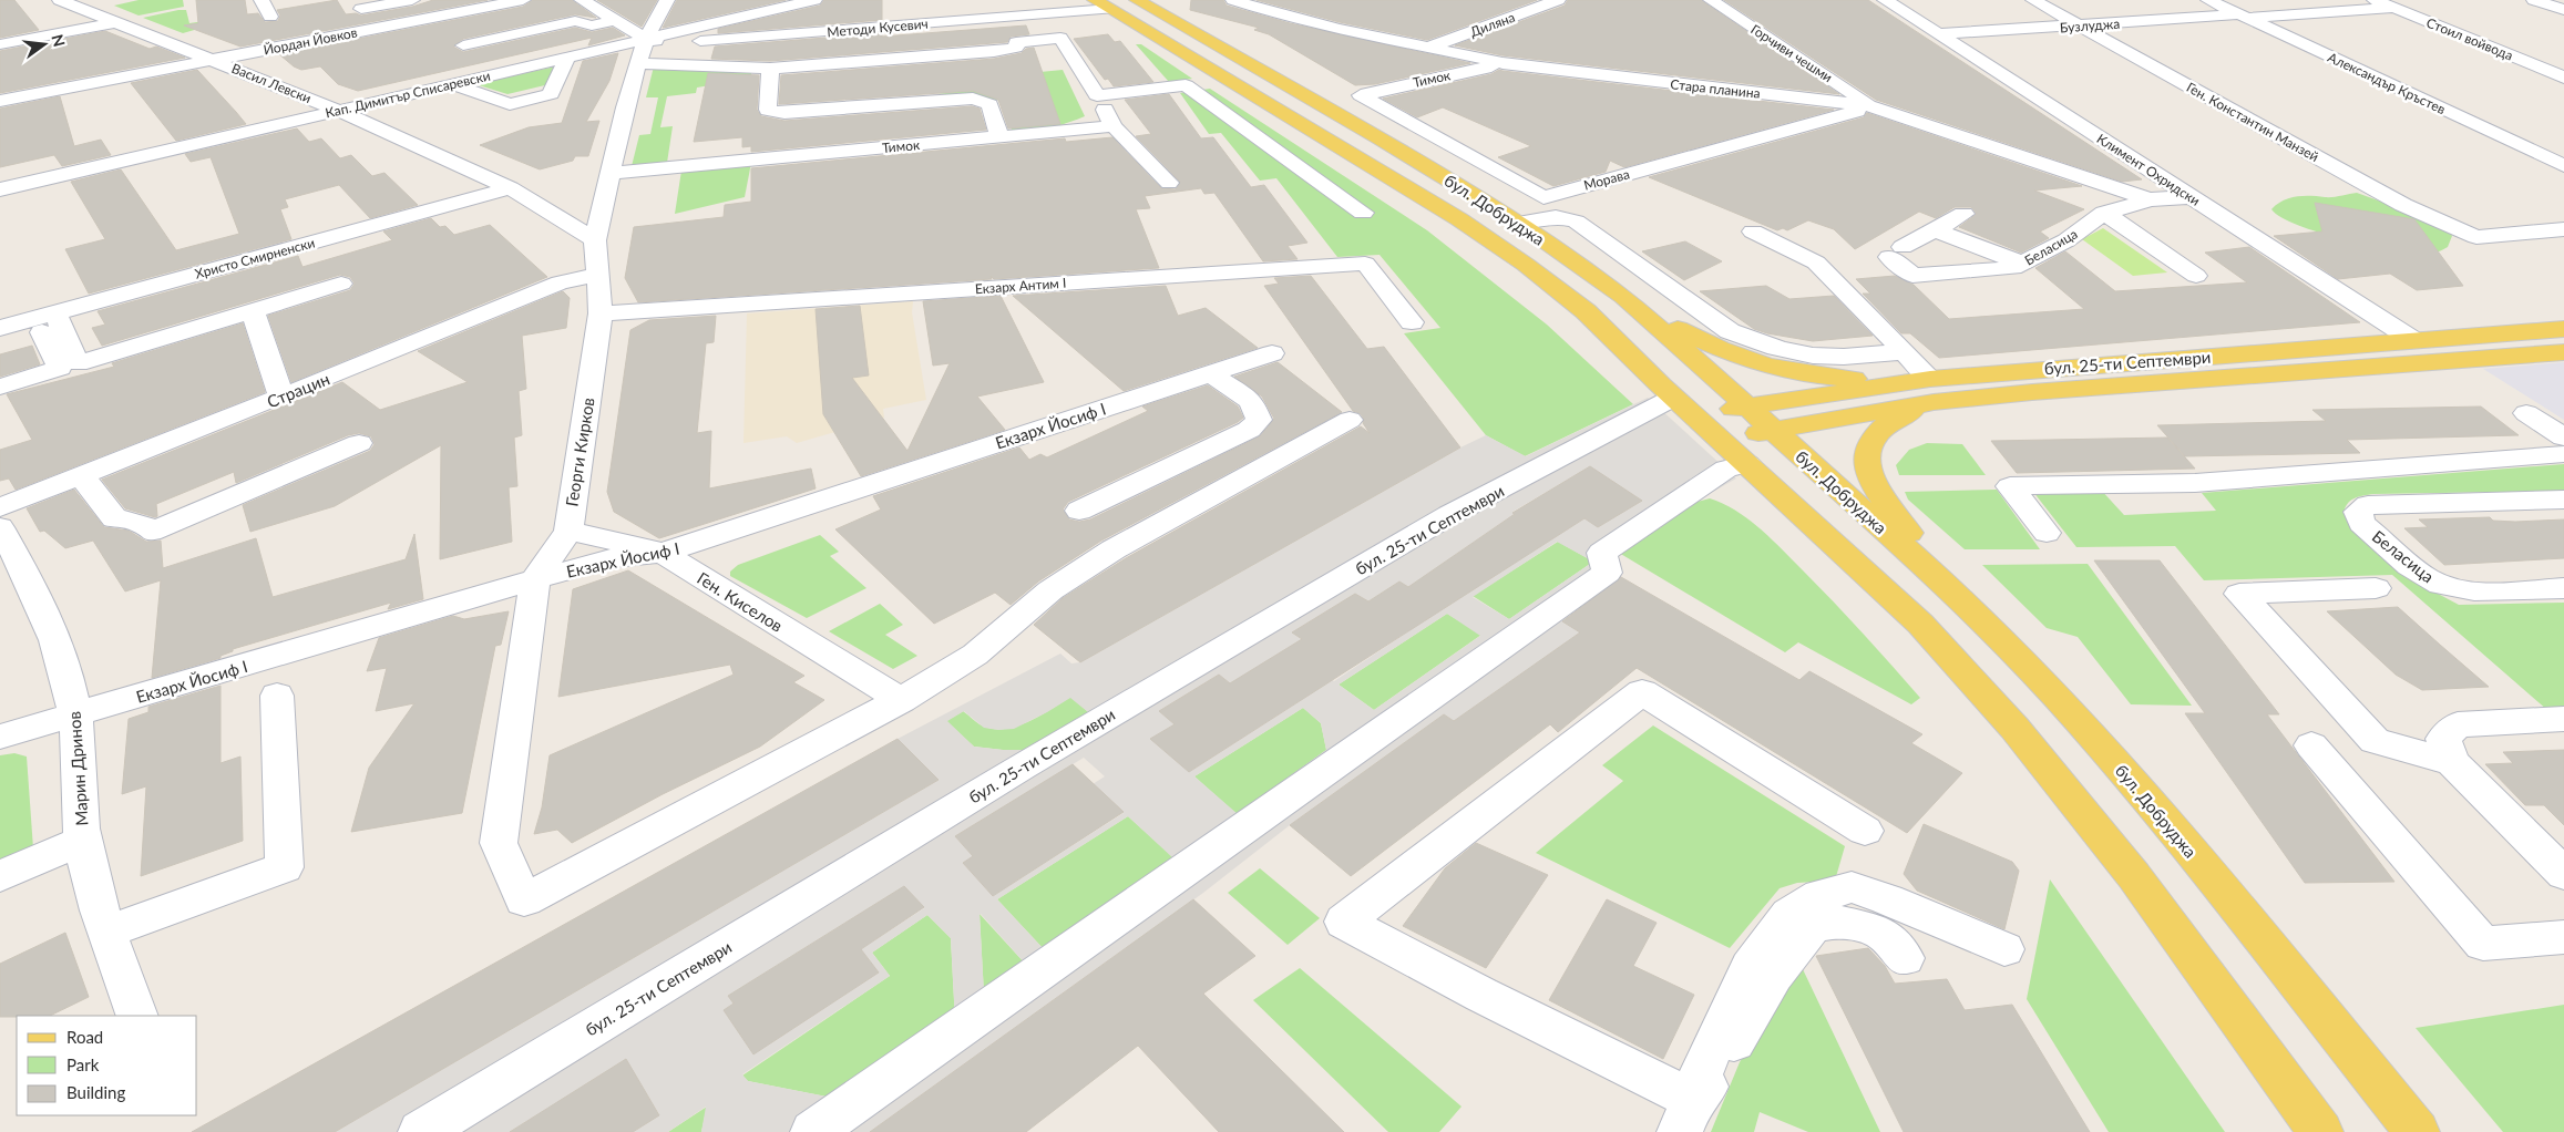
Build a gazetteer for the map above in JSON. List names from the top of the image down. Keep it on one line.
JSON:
{"streets":{"main road":["бул. Добруджа","бул. 25-ти Септември"],"street":["Диляна","Бузлуджа","Методи Кусевич","Стоил войвода","Йордан Йовков","Горчиви чешми","Тимок","Васил Левски","Александър Кръстев","Стара планина","Кап. Димитър Списаревски","Ген. Константин Манзей","Климент Охридски","Морава","Беласица","Христо Смирненски","Екзарх Антим I","Страцин","Екзарх Йосиф I","Георги Кирков","Ген. Киселов","Марин Дринов"]},"crossings":[["Диляна","Стара планина"],["Бузлуджа","Стоил войвода"],["Бузлуджа","Александър Кръстев"],["Бузлуджа","Ген. Константин Манзей"],["Бузлуджа","Климент Охридски"],["Методи Кусевич","Кап. Димитър Списаревски"],["Методи Кусевич","бул. Добруджа"],["Методи Кусевич","Георги Кирков"],["Йордан Йовков","Васил Левски"],["Горчиви чешми","Стара планина"],["Горчиви чешми","Морава"],["Тимок","Стара планина"],["Тимок","Морава"],["Тимок","Георги Кирков"],["Васил Левски","Кап. Димитър Списаревски"],["Васил Левски","Христо Смирненски"],["Васил Левски","Георги Кирков"],["Стара планина","Климент Охридски"],["Стара планина","Морава"],["Стара планина","Беласица"],["Кап. Димитър Списаревски","Георги Кирков"],["Климент Охридски","бул. 25-ти Септември"],["бул. Добруджа","бул. 25-ти Септември"],["Екзарх Антим I","Георги Кирков"],["Страцин","Георги Кирков"],["Екзарх Йосиф I","Георги Кирков"],["Екзарх Йосиф I","Ген. Киселов"],["Екзарх Йосиф I","Марин Дринов"],["Георги Кирков","Ген. Киселов"]],"legend":["Road","Park","Building"],"north":"right"}
